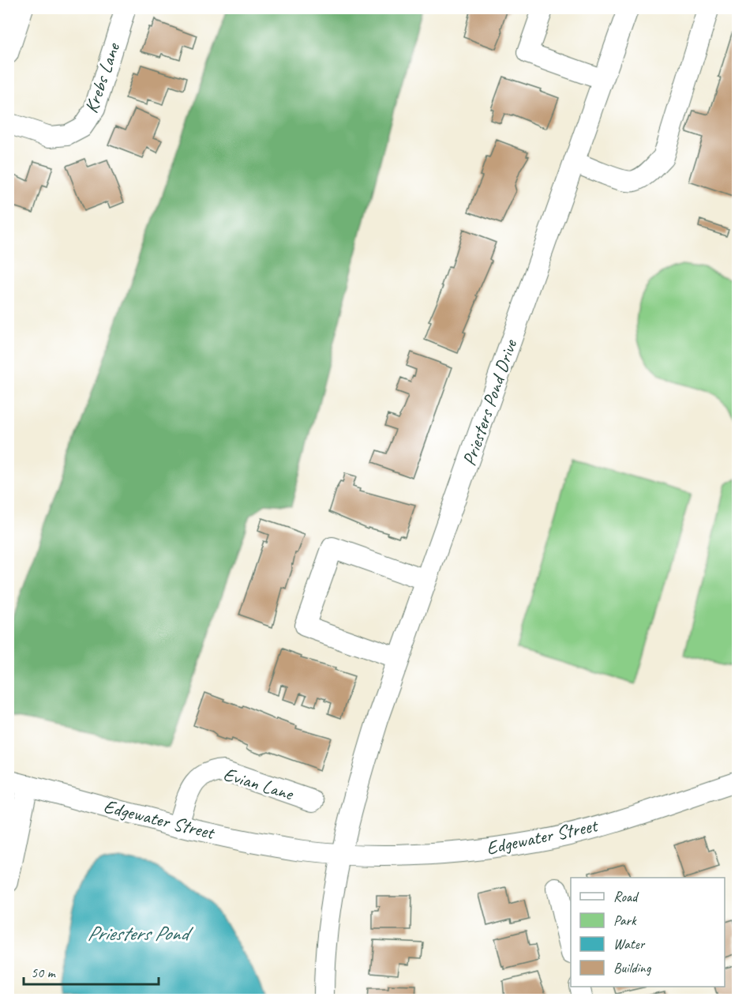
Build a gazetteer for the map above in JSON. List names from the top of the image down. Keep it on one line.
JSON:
{"streets":{"street":["Krebs Lane","Priesters Pond Drive","Evian Lane","Edgewater Street"]},"crossings":[["Priesters Pond Drive","Edgewater Street"],["Evian Lane","Edgewater Street"]],"water":["Priesters Pond"],"legend":["Road","Park","Water","Building"],"scale_bar":"50 m"}
